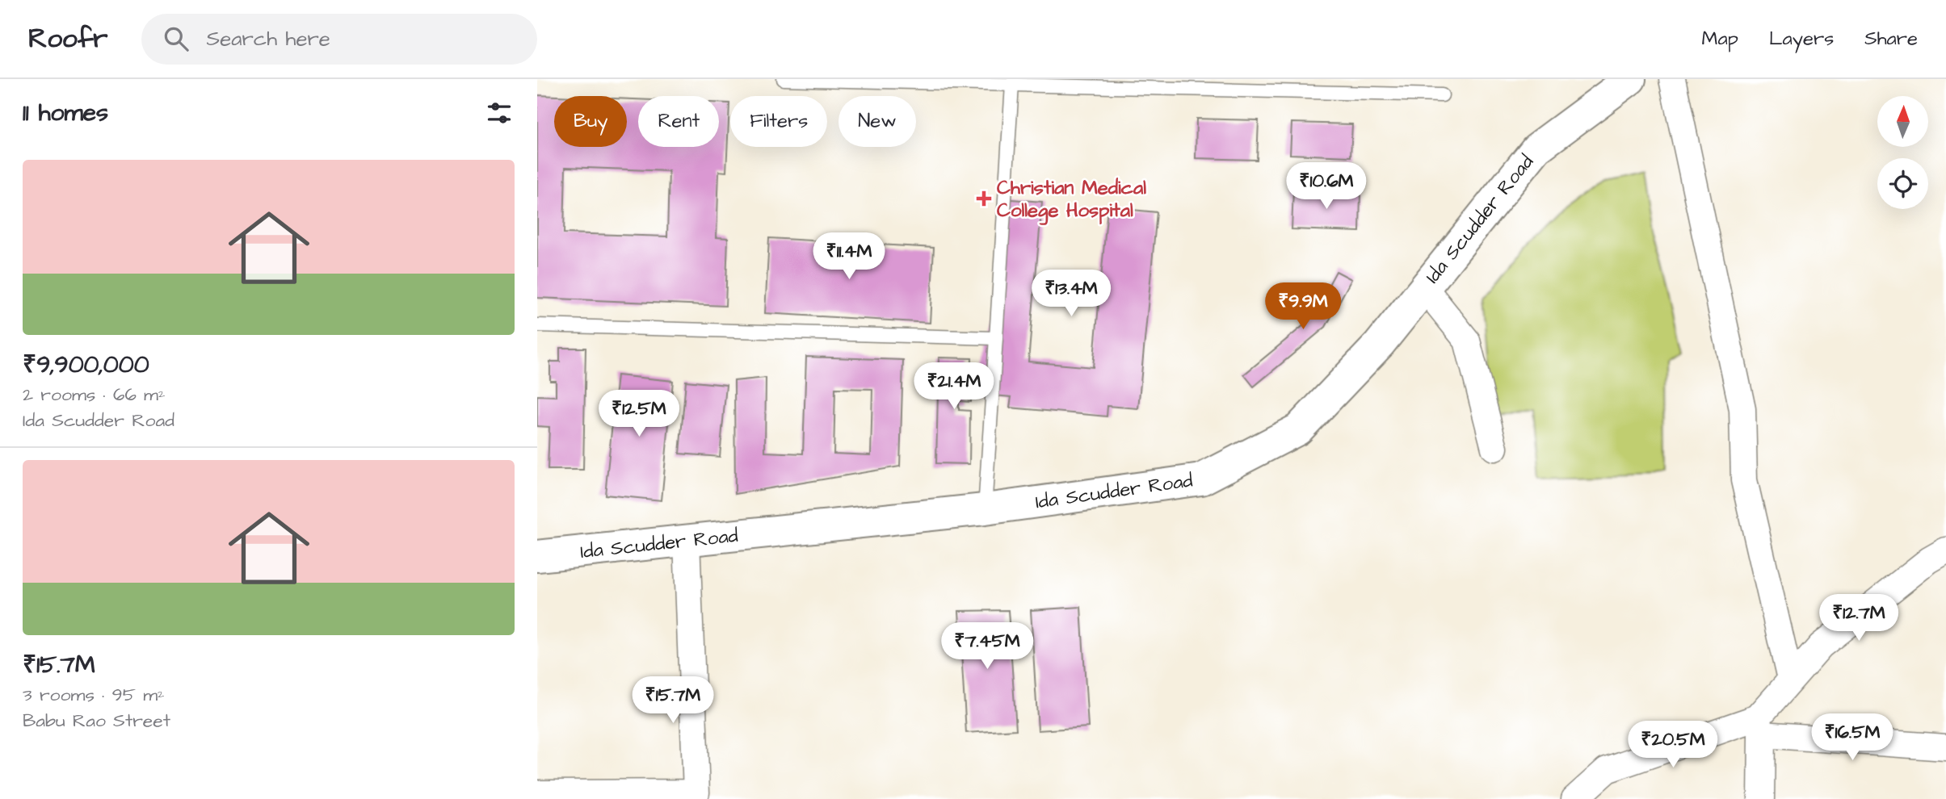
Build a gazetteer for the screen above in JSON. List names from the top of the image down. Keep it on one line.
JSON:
{"streets":{"main road":["Ida Scudder Road"]},"places":{"health":["Christian Medical College Hospital"]},"north":"top","page":{"header":"Roofr","search":"Search here","nav":["Map","Layers","Share"],"heading":"11 homes","chip":["Buy","Rent","Filters","New"],"list":[{"name":"₹9,900,000","note":"2 rooms · 66 m² · Ida Scudder Road"},{"name":"₹15.7M","note":"3 rooms · 95 m² · Babu Rao Street"}],"price":["₹10.6M","₹11.4M","₹13.4M","₹9.9M","₹21.4M","₹12.5M","₹12.7M","₹7.45M","₹15.7M","₹16.5M","₹20.5M"]}}
